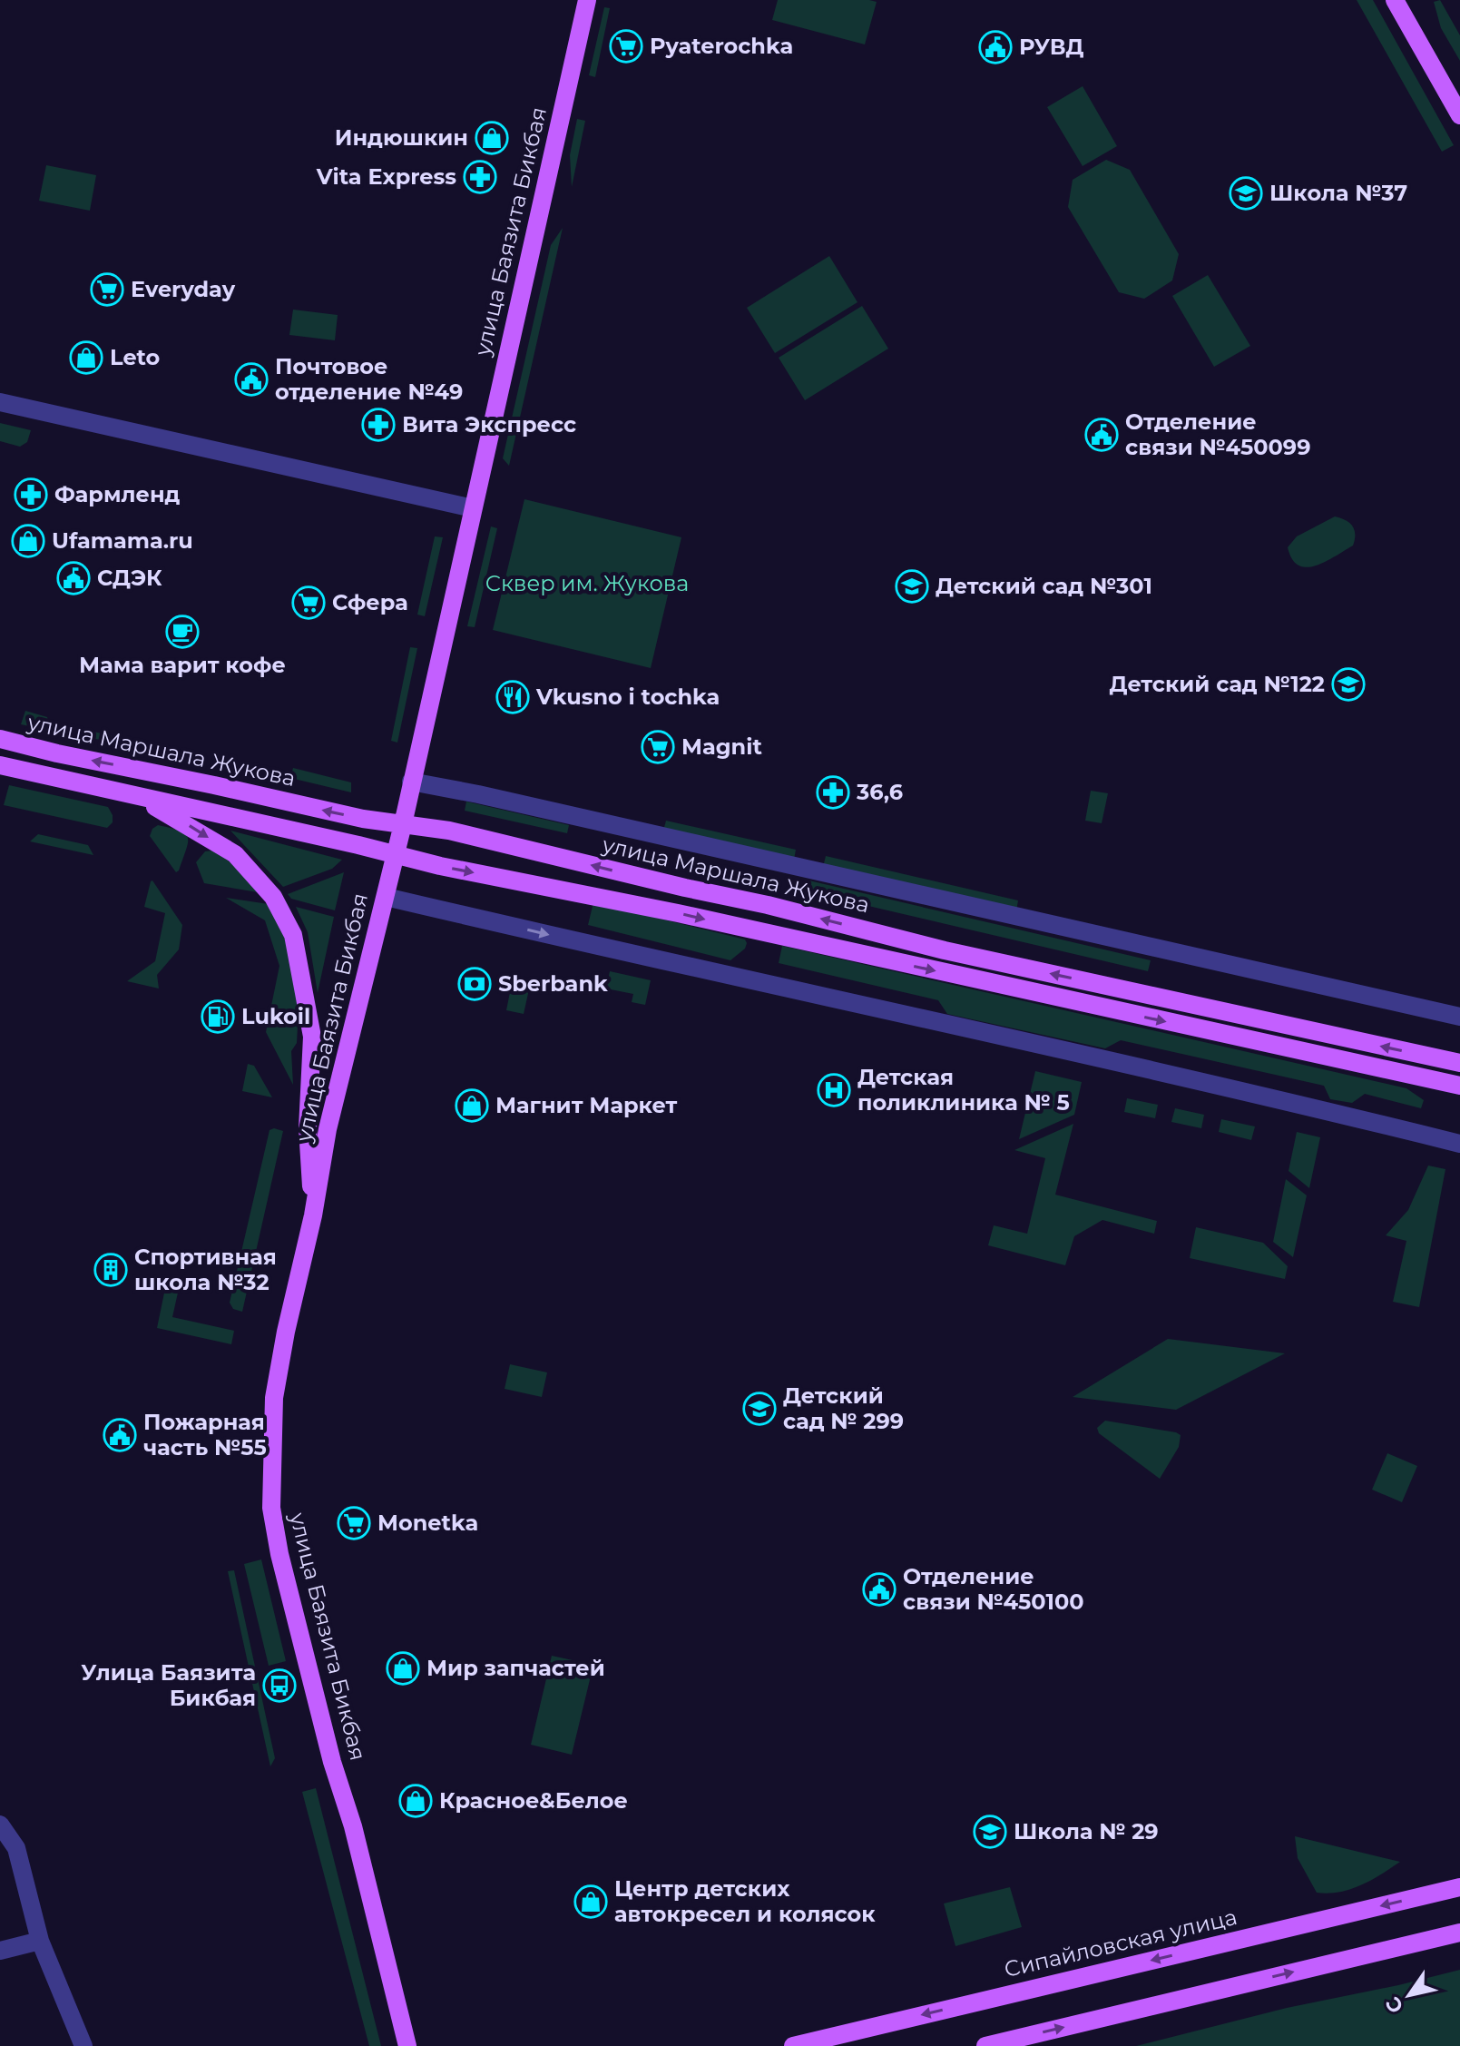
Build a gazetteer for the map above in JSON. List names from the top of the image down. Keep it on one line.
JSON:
{"streets":{"main road":["улица Баязита Бикбая","улица Маршала Жукова","Сипайловская улица"]},"crossings":[["улица Баязита Бикбая","улица Маршала Жукова"]],"parks":["Сквер им. Жукова"],"places":{"supermarket":["Pyaterochka","Everyday","Сфера","Magnit","Monetka"],"public building":["РУВД","Почтовое отделение №49","Отделение связи №450099","СДЭК","Пожарная часть №55","Отделение связи №450100"],"shop":["Индюшкин","Leto","Ufamama.ru","Магнит Маркет","Мир запчастей","Красное&Белое","Центр детских автокресел и колясок"],"pharmacy":["Vita Express","Вита Экспресс","Фармленд","36,6"],"school or university":["Школа №37","Детский сад №301","Детский сад №122","Детский сад № 299","Школа № 29"],"cafe":["Мама варит кофе"],"restaurant":["Vkusno i tochka"],"bank":["Sberbank"],"fuel station":["Lukoil"],"hospital":["Детская поликлиника № 5"],"building":["Спортивная школа №32"],"bus stop":["Улица Баязита Бикбая"]},"north":"bottom left"}
